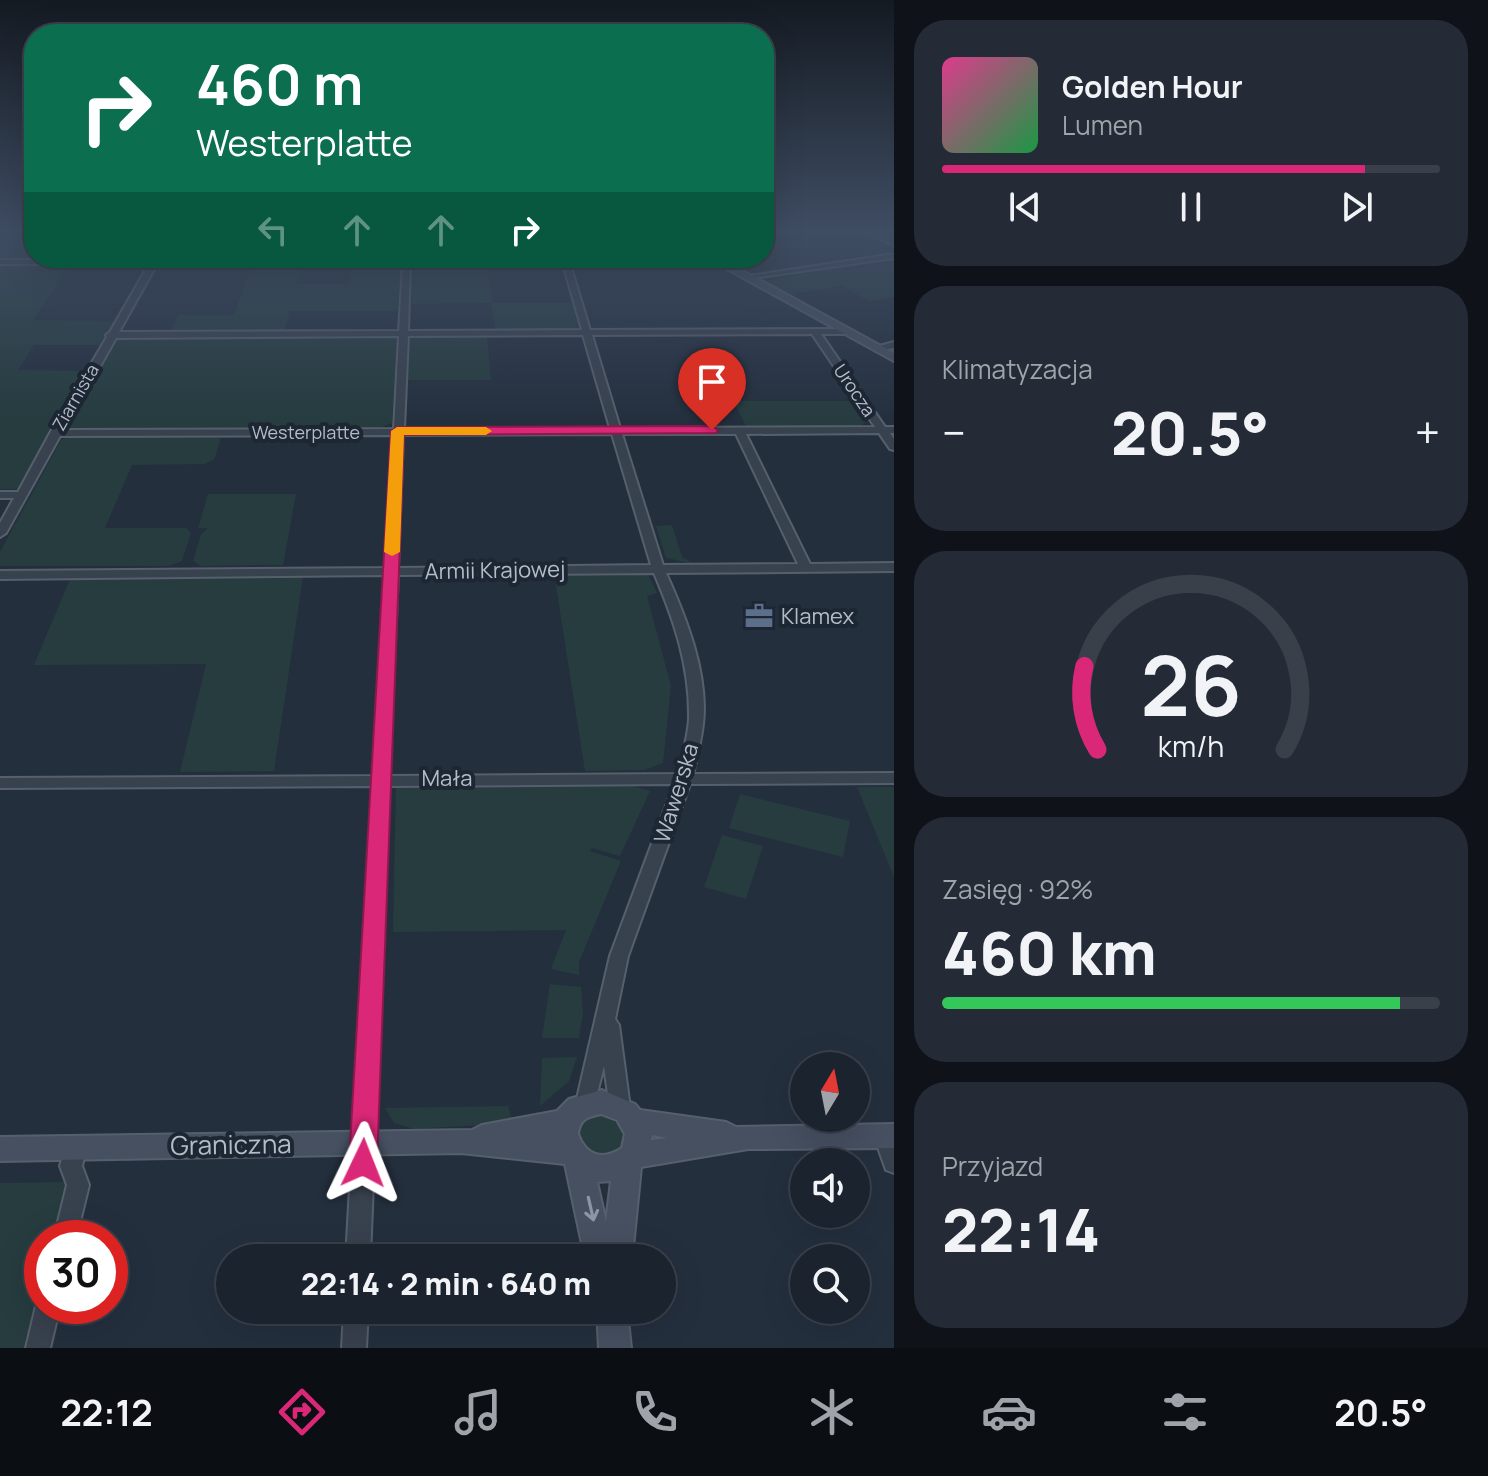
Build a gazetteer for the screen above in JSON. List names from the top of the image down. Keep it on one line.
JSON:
{"streets":{"street":["Urocza","Ziarnista","Westerplatte","Armii Krajowej","Mała","Wawerska","Graniczna"]},"crossings":[["Urocza","Westerplatte"],["Ziarnista","Westerplatte"],["Westerplatte","Wawerska"],["Armii Krajowej","Wawerska"],["Mała","Wawerska"],["Wawerska","Graniczna"]],"places":{"office":["Klamex"]},"north":"top","page":{"turn":["460 m","Westerplatte"],"song":["Golden Hour","Lumen"],"tile":["Klimatyzacja",["Zasięg · 92%","460 km"],["Przyjazd","22:14"]],"heat":["−","20.5°","+"],"limit":"30","trip":"22:14 · 2 min · 640 m","tabs":["22:12","20.5°"],"gauge":["26","km/h"]}}
